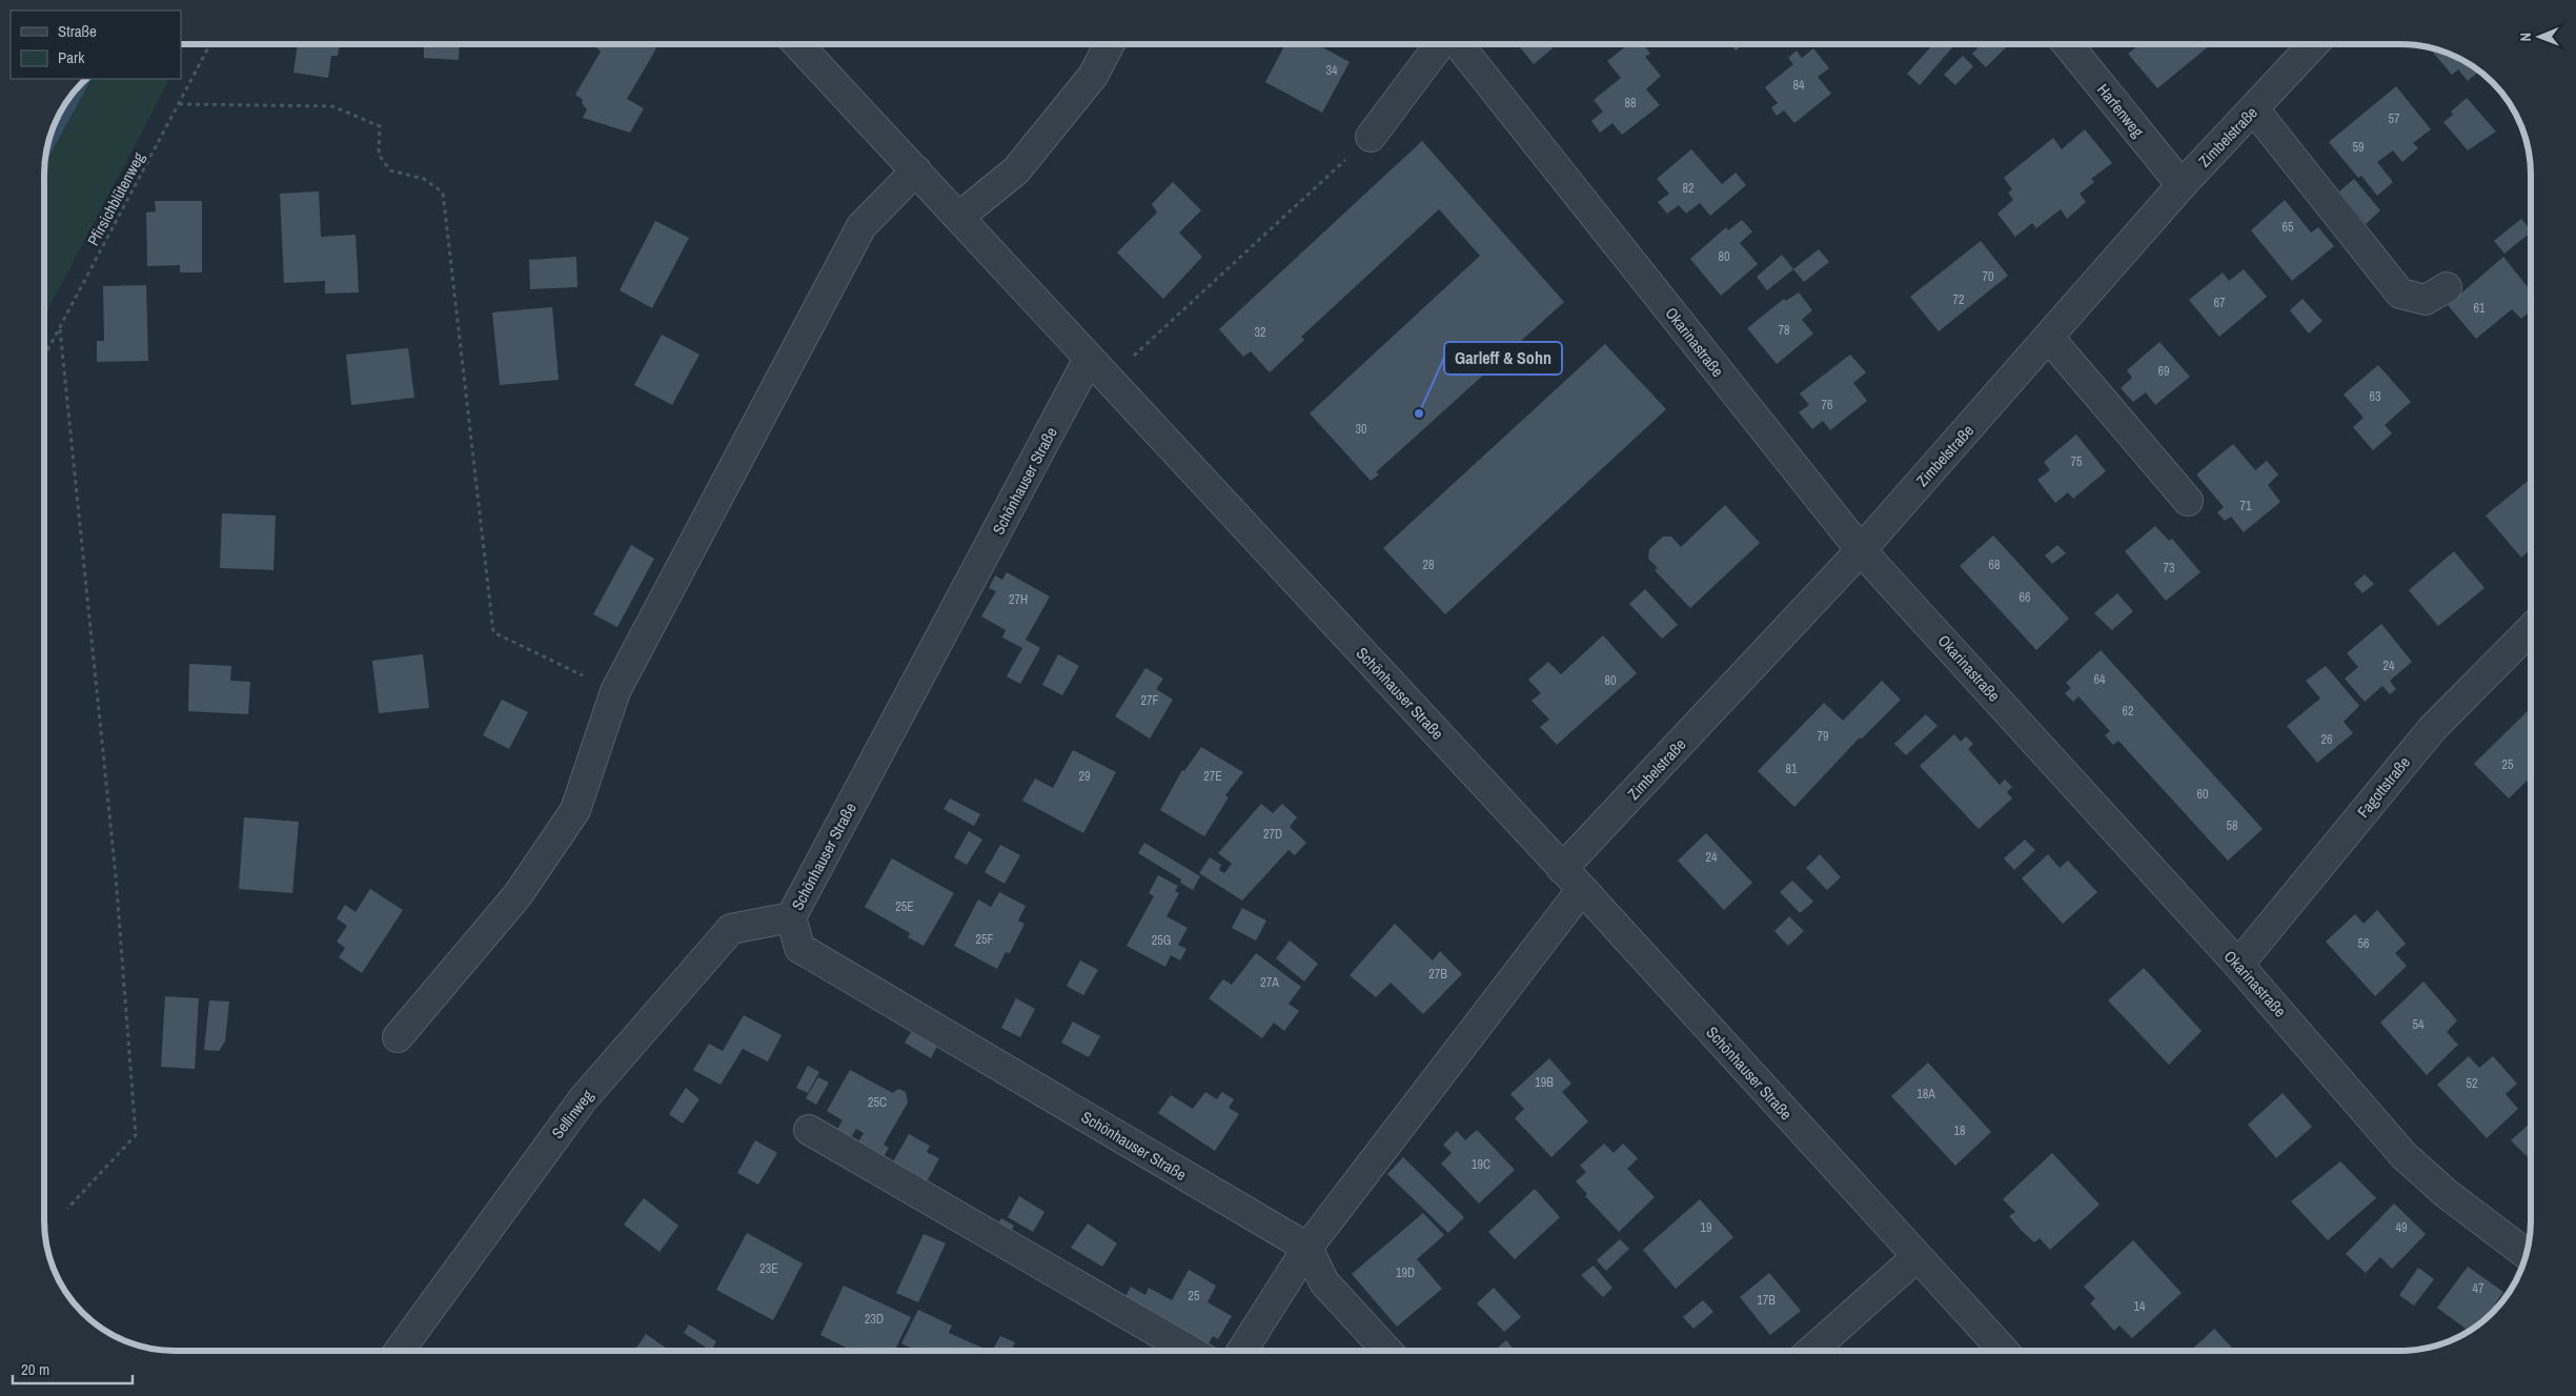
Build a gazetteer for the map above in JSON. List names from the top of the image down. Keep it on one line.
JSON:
{"streets":{"street":["Harfenweg","Zimbelstraße","Okarinastraße","Schönhauser Straße","Fagottstraße","Sellinweg"],"path":["Pfirsichblütenweg"]},"crossings":[["Harfenweg","Zimbelstraße"],["Zimbelstraße","Okarinastraße"],["Zimbelstraße","Schönhauser Straße"],["Okarinastraße","Fagottstraße"],["Schönhauser Straße","Sellinweg"]],"places":["Garleff & Sohn"],"house_numbers":["34","84","88","57","59","82","65","80","70","72","67","61","78","32","69","63","76","30","75","71","28","68","73","66","27H","24","64","80","27F","62","79","26","25","81","29","27E","60","58","27D","24","25E","25F","25G","56","27B","27A","54","19B","52","18A","25C","18","19C","19","49","23E","19D","47","25","17B","14","23D"],"legend":["Straße","Park"],"scale_bar":"20 m","north":"left"}
